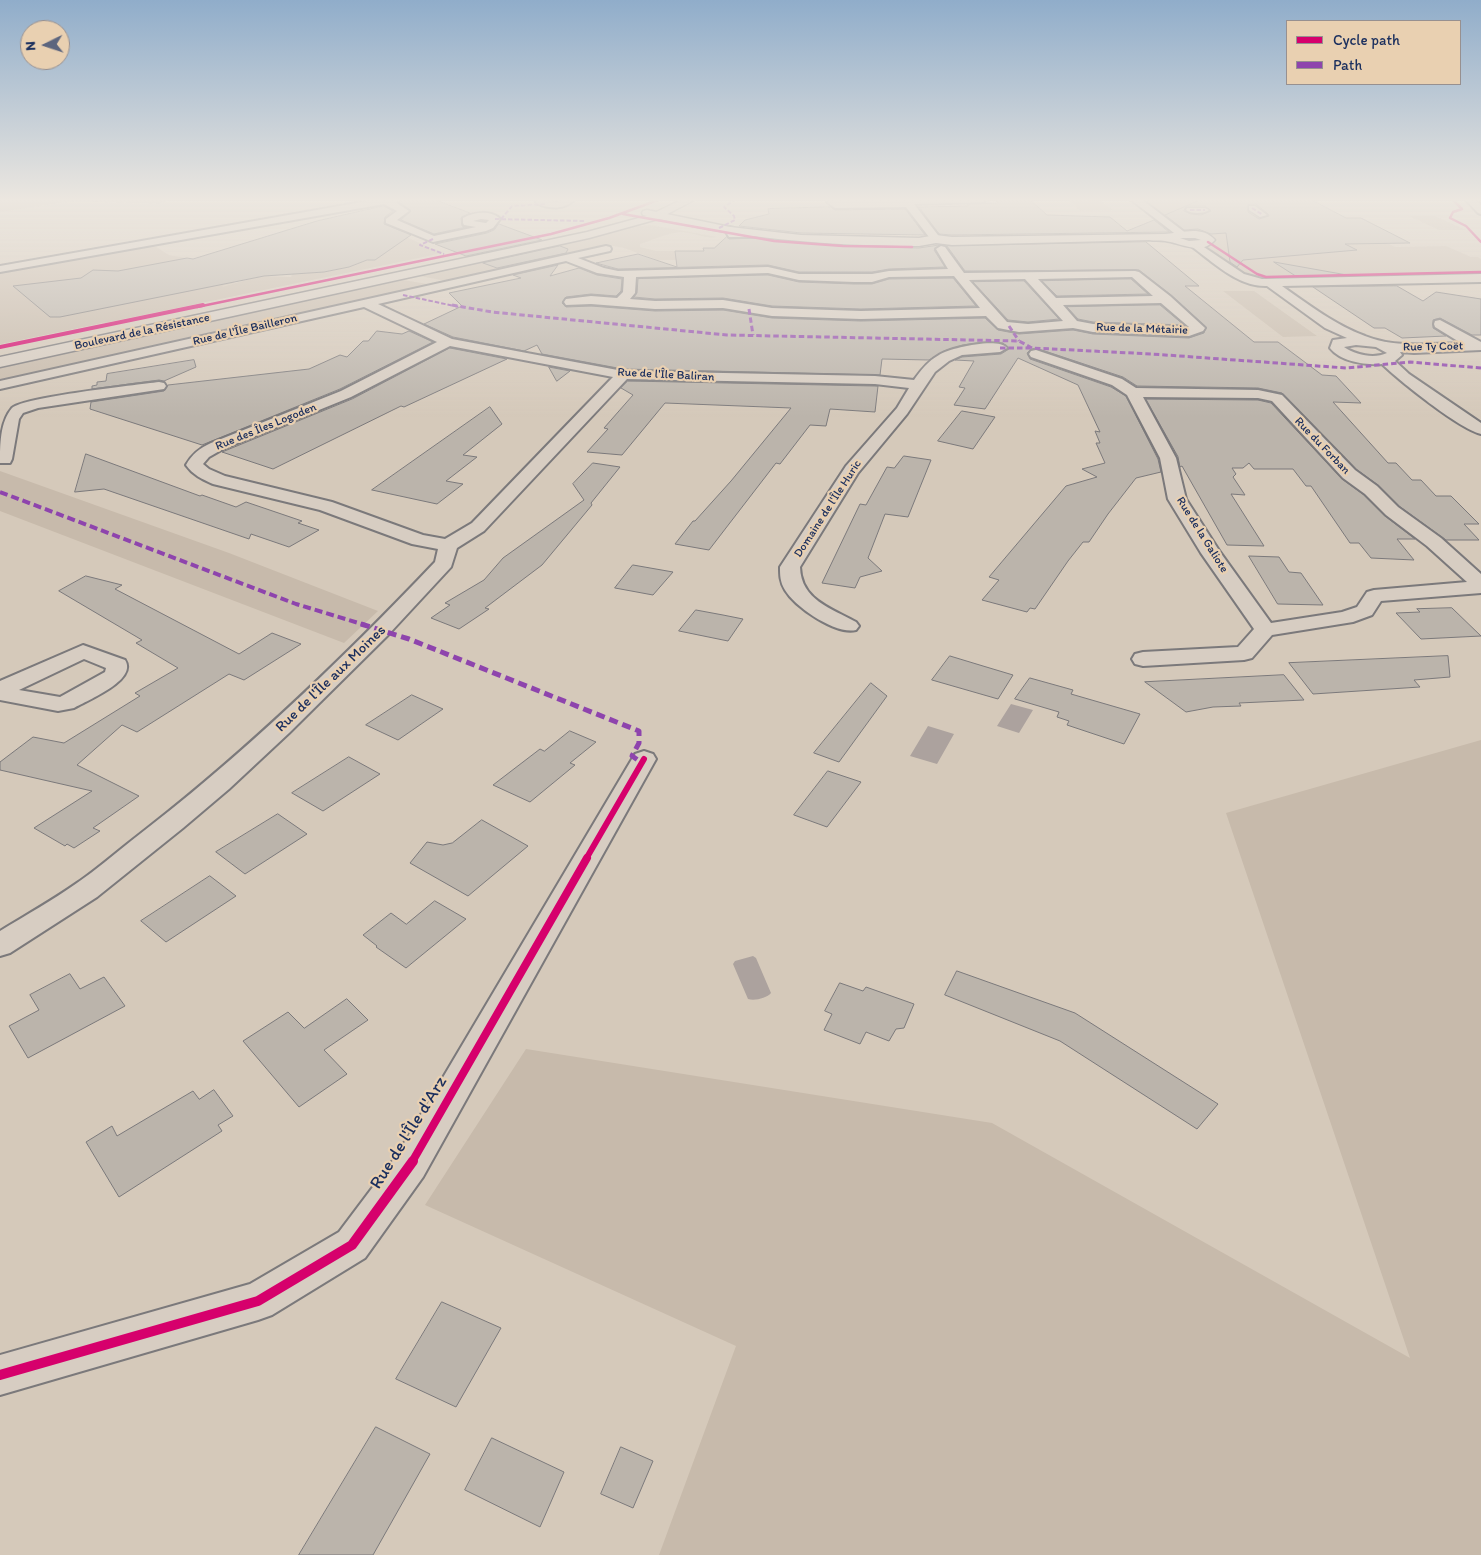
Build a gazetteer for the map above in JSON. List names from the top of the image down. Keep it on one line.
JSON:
{"streets":{"main road":["Boulevard de la Résistance"],"street":["Rue de la Métairie","Rue de l'Île Bailleron","Rue Ty Coët","Rue de l'Île Baliran","Rue des Îles Logoden","Rue du Forban","Domaine de l'Île Huric","Rue de la Galiote","Rue de l'Île aux Moines","Rue de l'Île d'Arz"]},"crossings":[["Rue de l'Île Bailleron","Rue de l'Île Baliran"],["Rue de l'Île Baliran","Rue des Îles Logoden"],["Rue de l'Île Baliran","Domaine de l'Île Huric"],["Rue des Îles Logoden","Rue de l'Île aux Moines"],["Rue du Forban","Rue de la Galiote"]],"legend":["Cycle path","Path"],"north":"left"}
